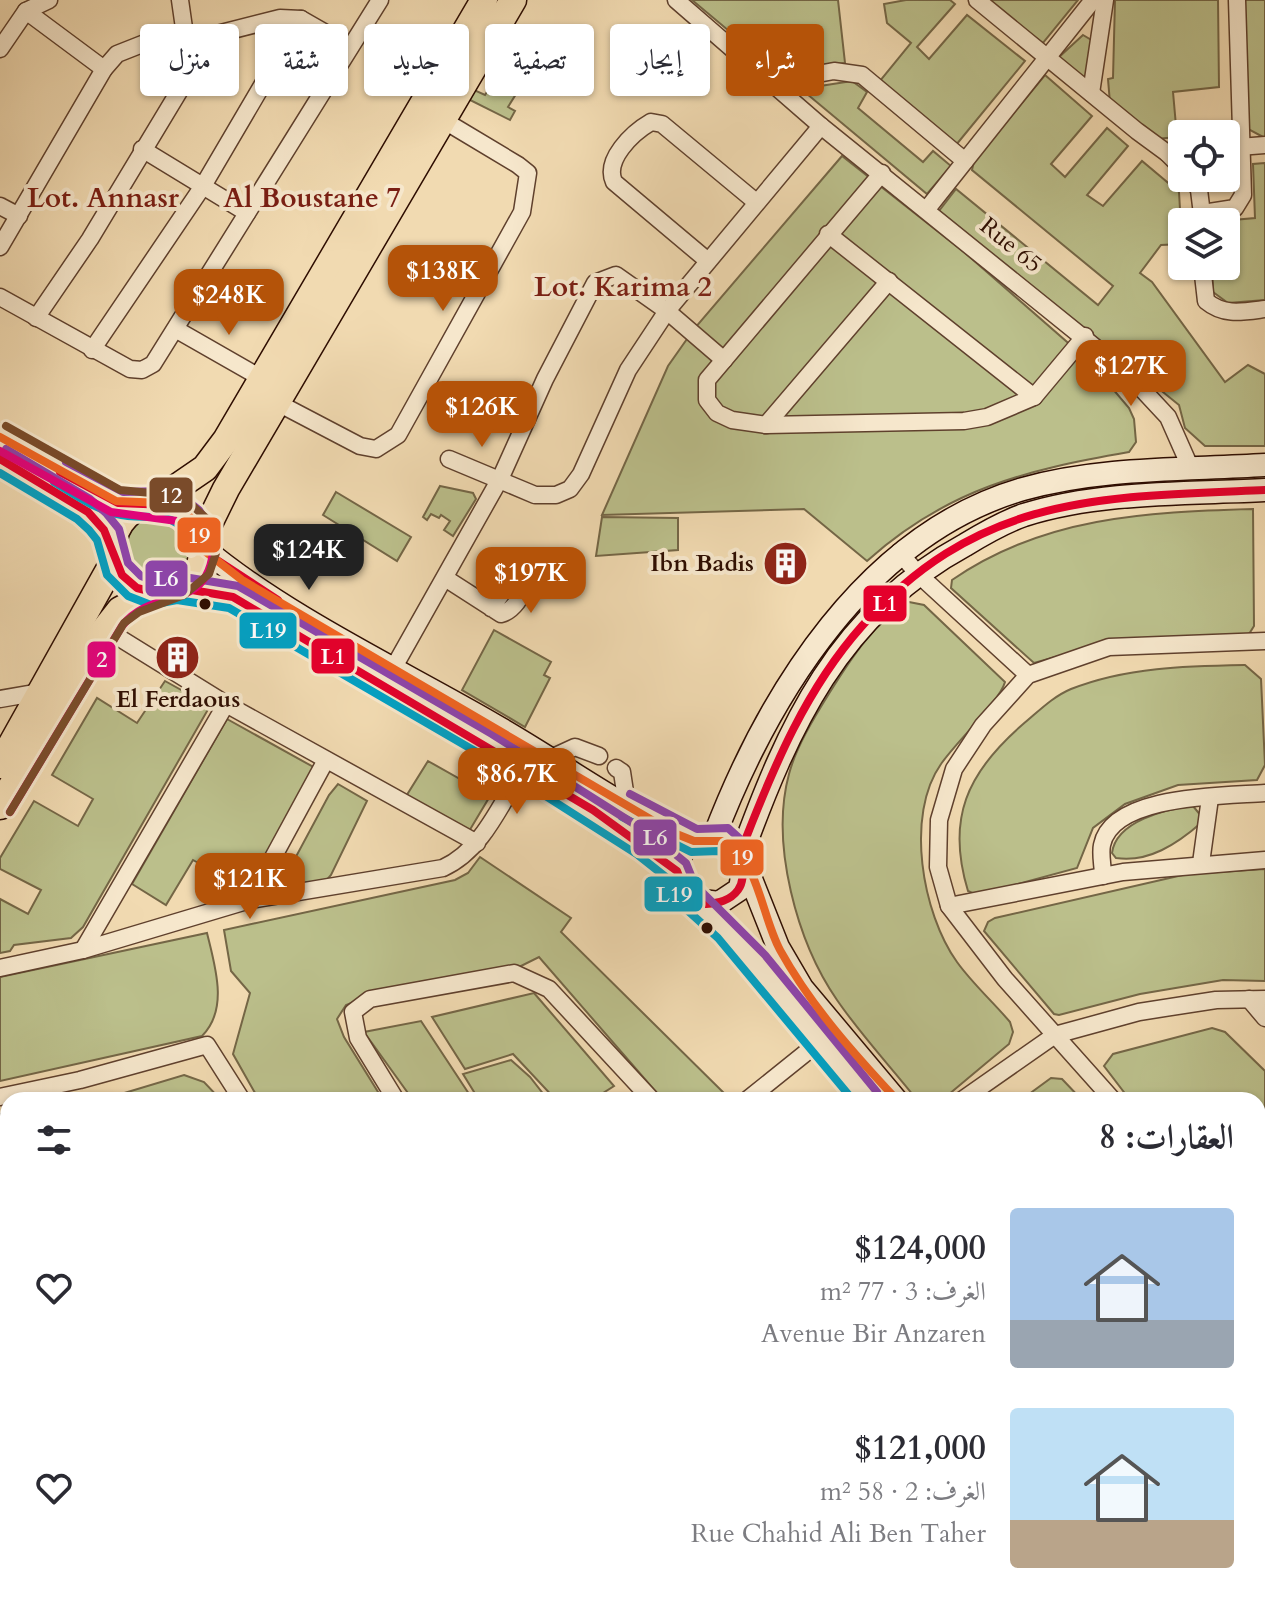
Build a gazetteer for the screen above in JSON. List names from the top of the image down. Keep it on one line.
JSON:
{"streets":{"street":["Rue 65"]},"districts":["Lot. Annasr","Al Boustane 7","Lot. Karima 2"],"places":{"building":["Ibn Badis","El Ferdaous"]},"lines":["transit line 12","transit line 19","transit line L6","transit line 2","transit line L1","transit line L19"],"page":{"chip":["شراء","إيجار","تصفية","جديد","شقة","منزل"],"price":["$138K","$248K","$127K","$126K","$124K","$197K","$86.7K","$121K"],"heading":"العقارات: 8","list":[{"name":"$124,000","note":"الغرف: 3 · 77 m² · Avenue Bir Anzaren"},{"name":"$121,000","note":"الغرف: 2 · 58 m² · Rue Chahid Ali Ben Taher"}]}}
